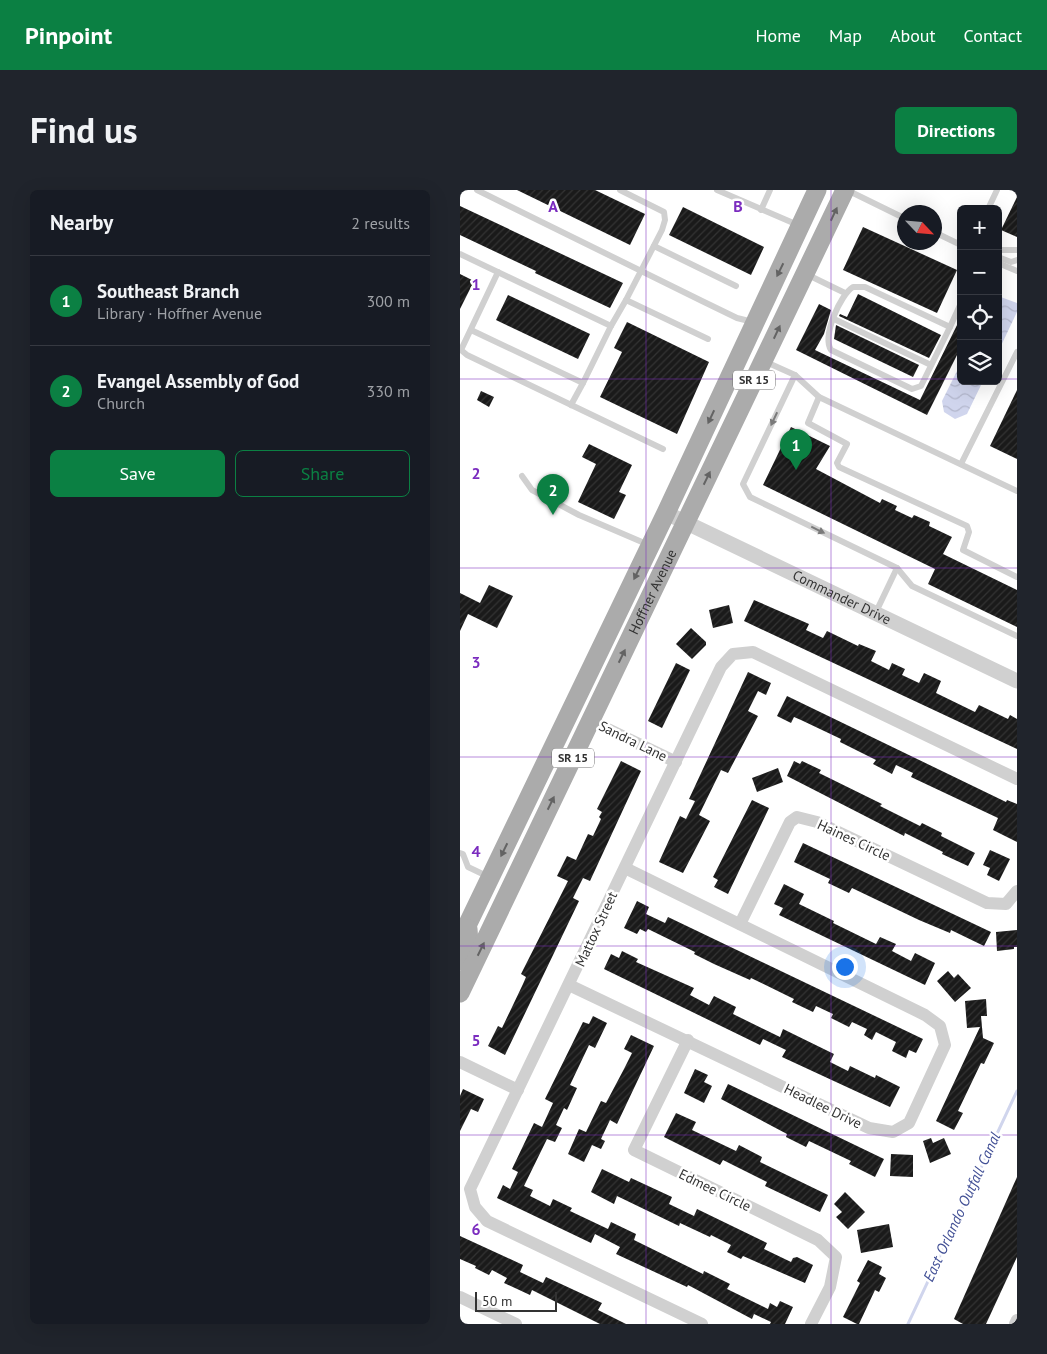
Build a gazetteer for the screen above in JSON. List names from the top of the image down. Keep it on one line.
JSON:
{"streets":{"main road":["SR 15","Hoffner Avenue"],"street":["Commander Drive","Sandra Lane","Haines Circle","Mattox Street","Headlee Drive","Edmee Circle"]},"crossings":[["Hoffner Avenue","Commander Drive"],["Hoffner Avenue","Sandra Lane"],["Sandra Lane","Mattox Street"],["Haines Circle","Headlee Drive"],["Mattox Street","Headlee Drive"],["Headlee Drive","Edmee Circle"]],"water":["East Orlando Outfall Canal"],"scale_bar":"50 m","north":"bottom right","page":{"header":"Pinpoint","nav":["Home","Map","About","Contact"],"title":"Find us","buttons":["Directions",["Save","Share"]],"heading":["Nearby","2 results"],"map_buttons":["+","−"],"list":[{"mark":"1","name":"Southeast Branch","note":"Library · Hoffner Avenue","value":"300 m"},{"mark":"2","name":"Evangel Assembly of God","note":"Church","value":"330 m"}],"pins":["1","2"],"scale":"50 m"},"grid":{"columns":["A","B"],"rows":["1","2","3","4","5","6"]}}
